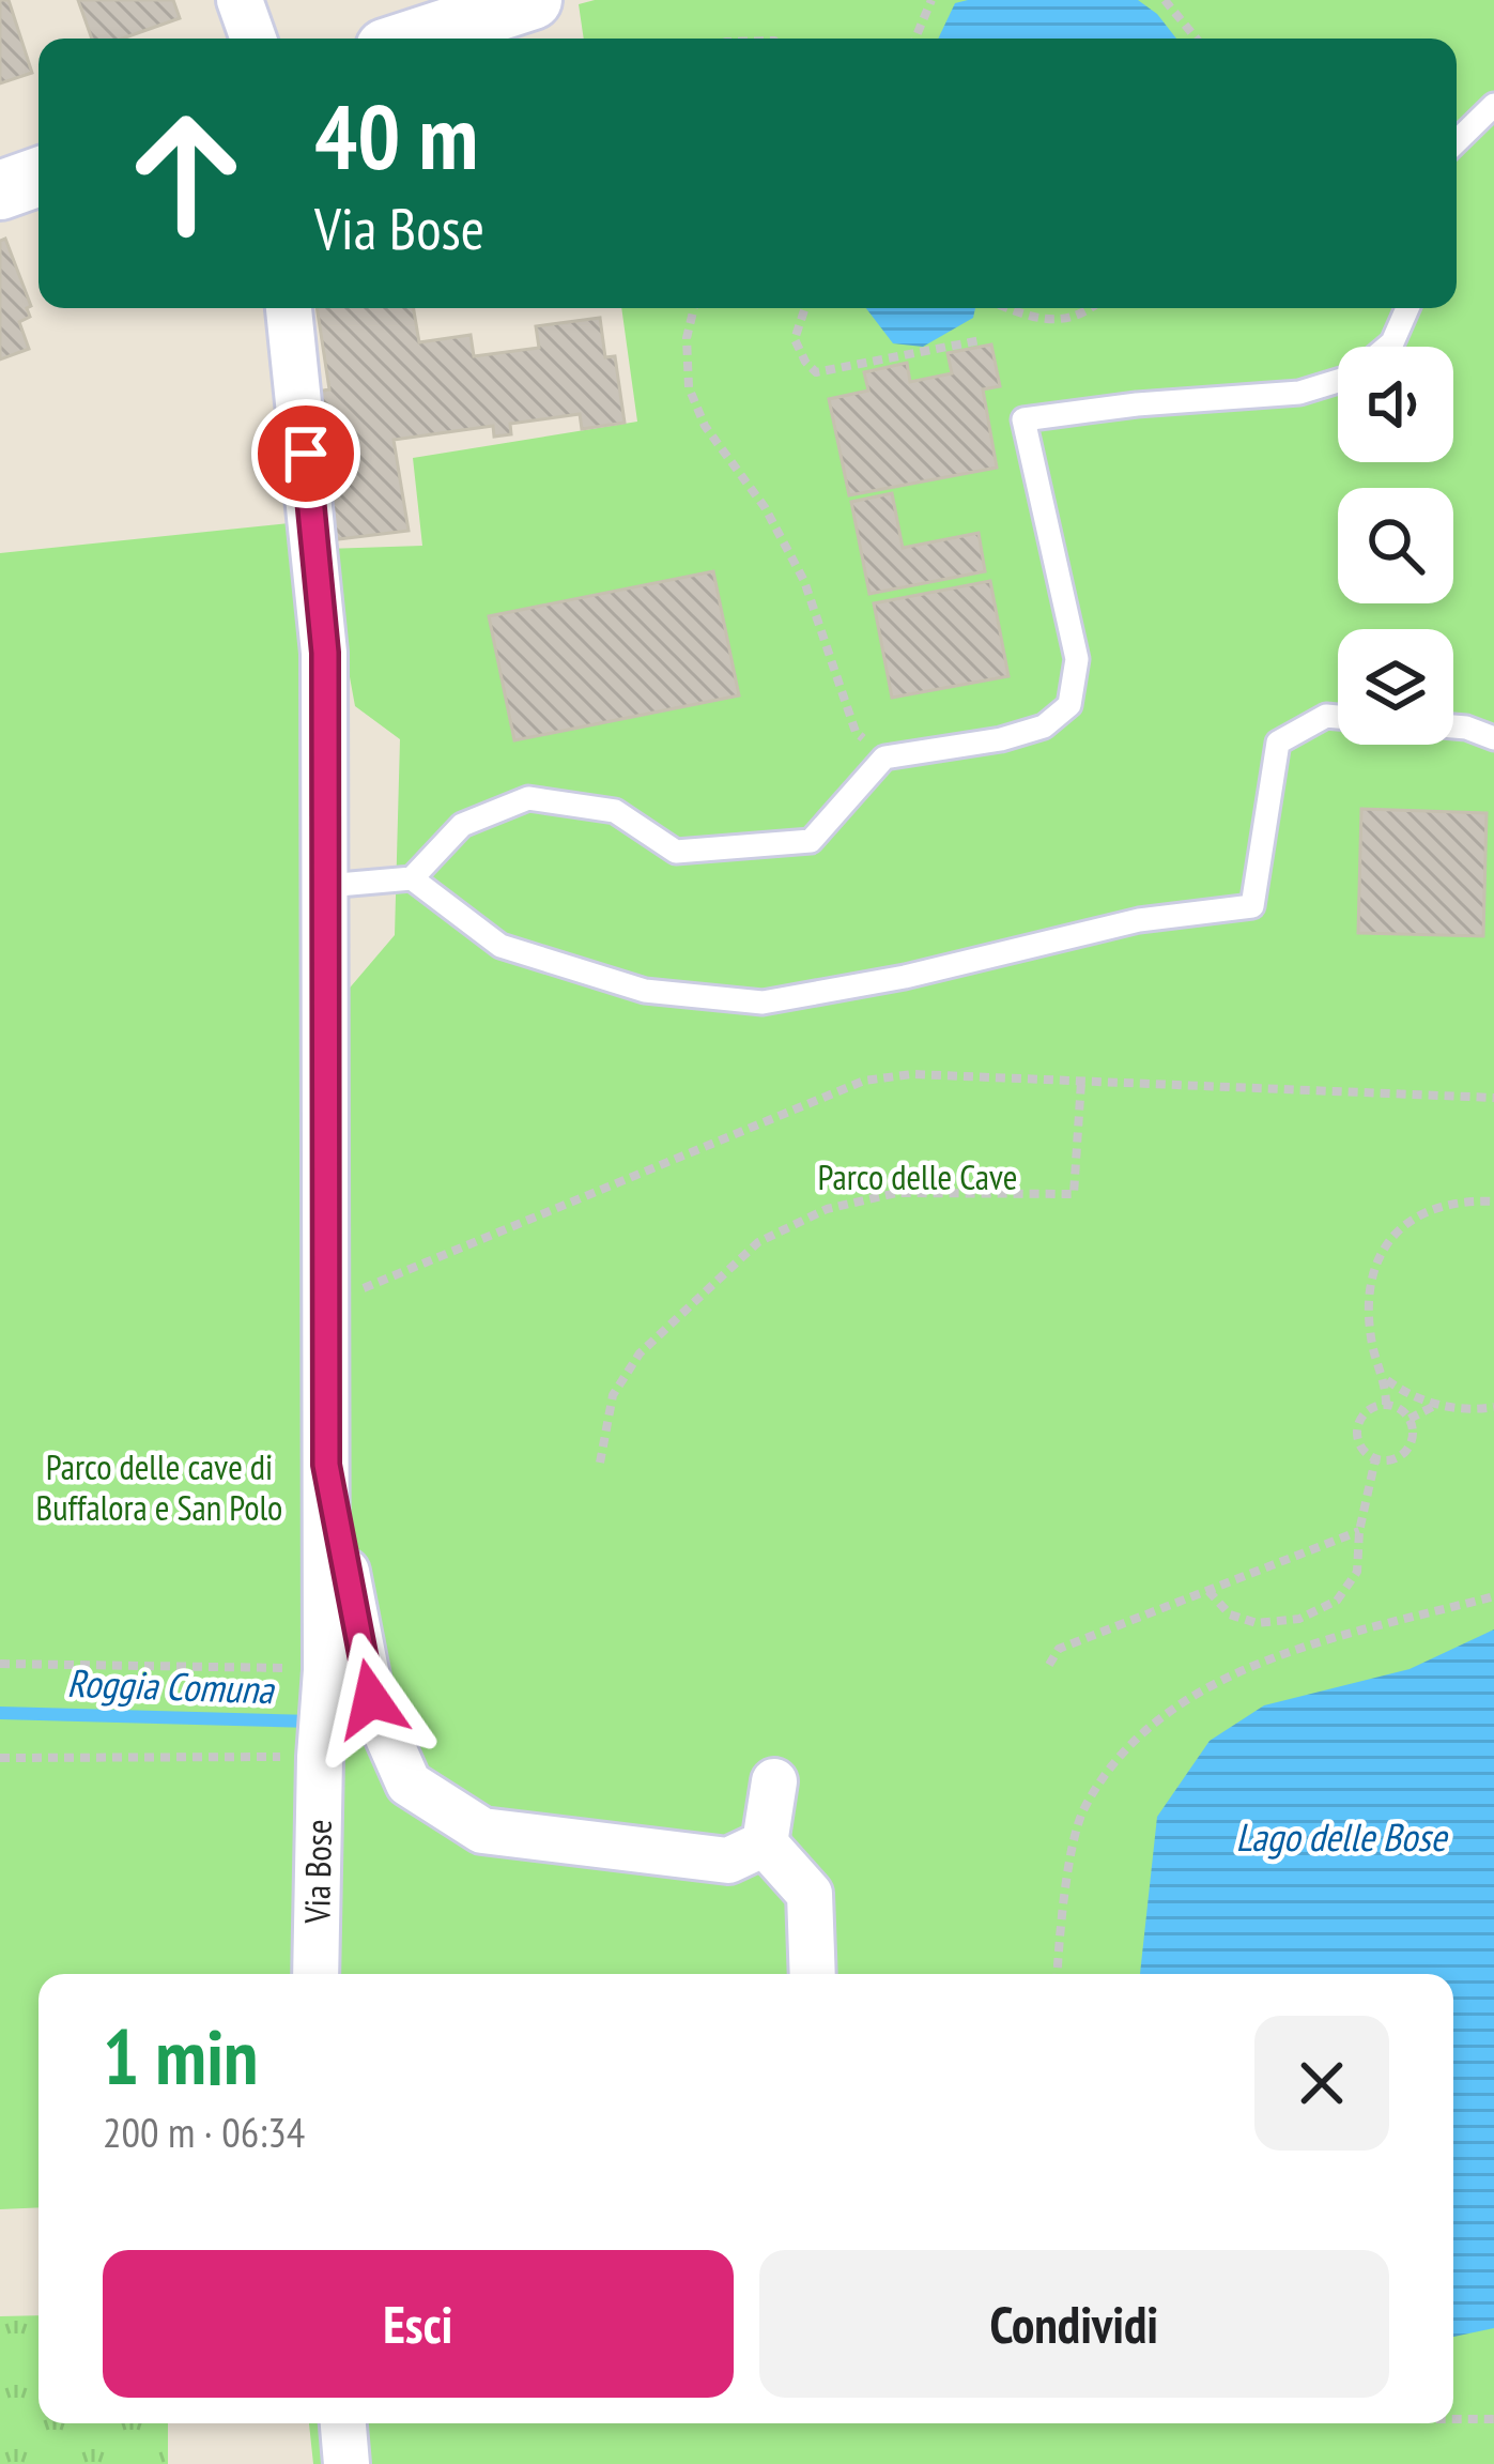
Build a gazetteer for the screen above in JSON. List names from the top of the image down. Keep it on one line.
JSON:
{"streets":{"street":["Via Bose"]},"water":["Roggia Comuna","Lago delle Bose"],"parks":["Parco delle Cave","Parco delle cave di Buffalora e San Polo"],"page":{"turn":["40 m","Via Bose"],"heading":["1 min","200 m · 06:34"],"buttons":["Esci","Condividi"]}}
